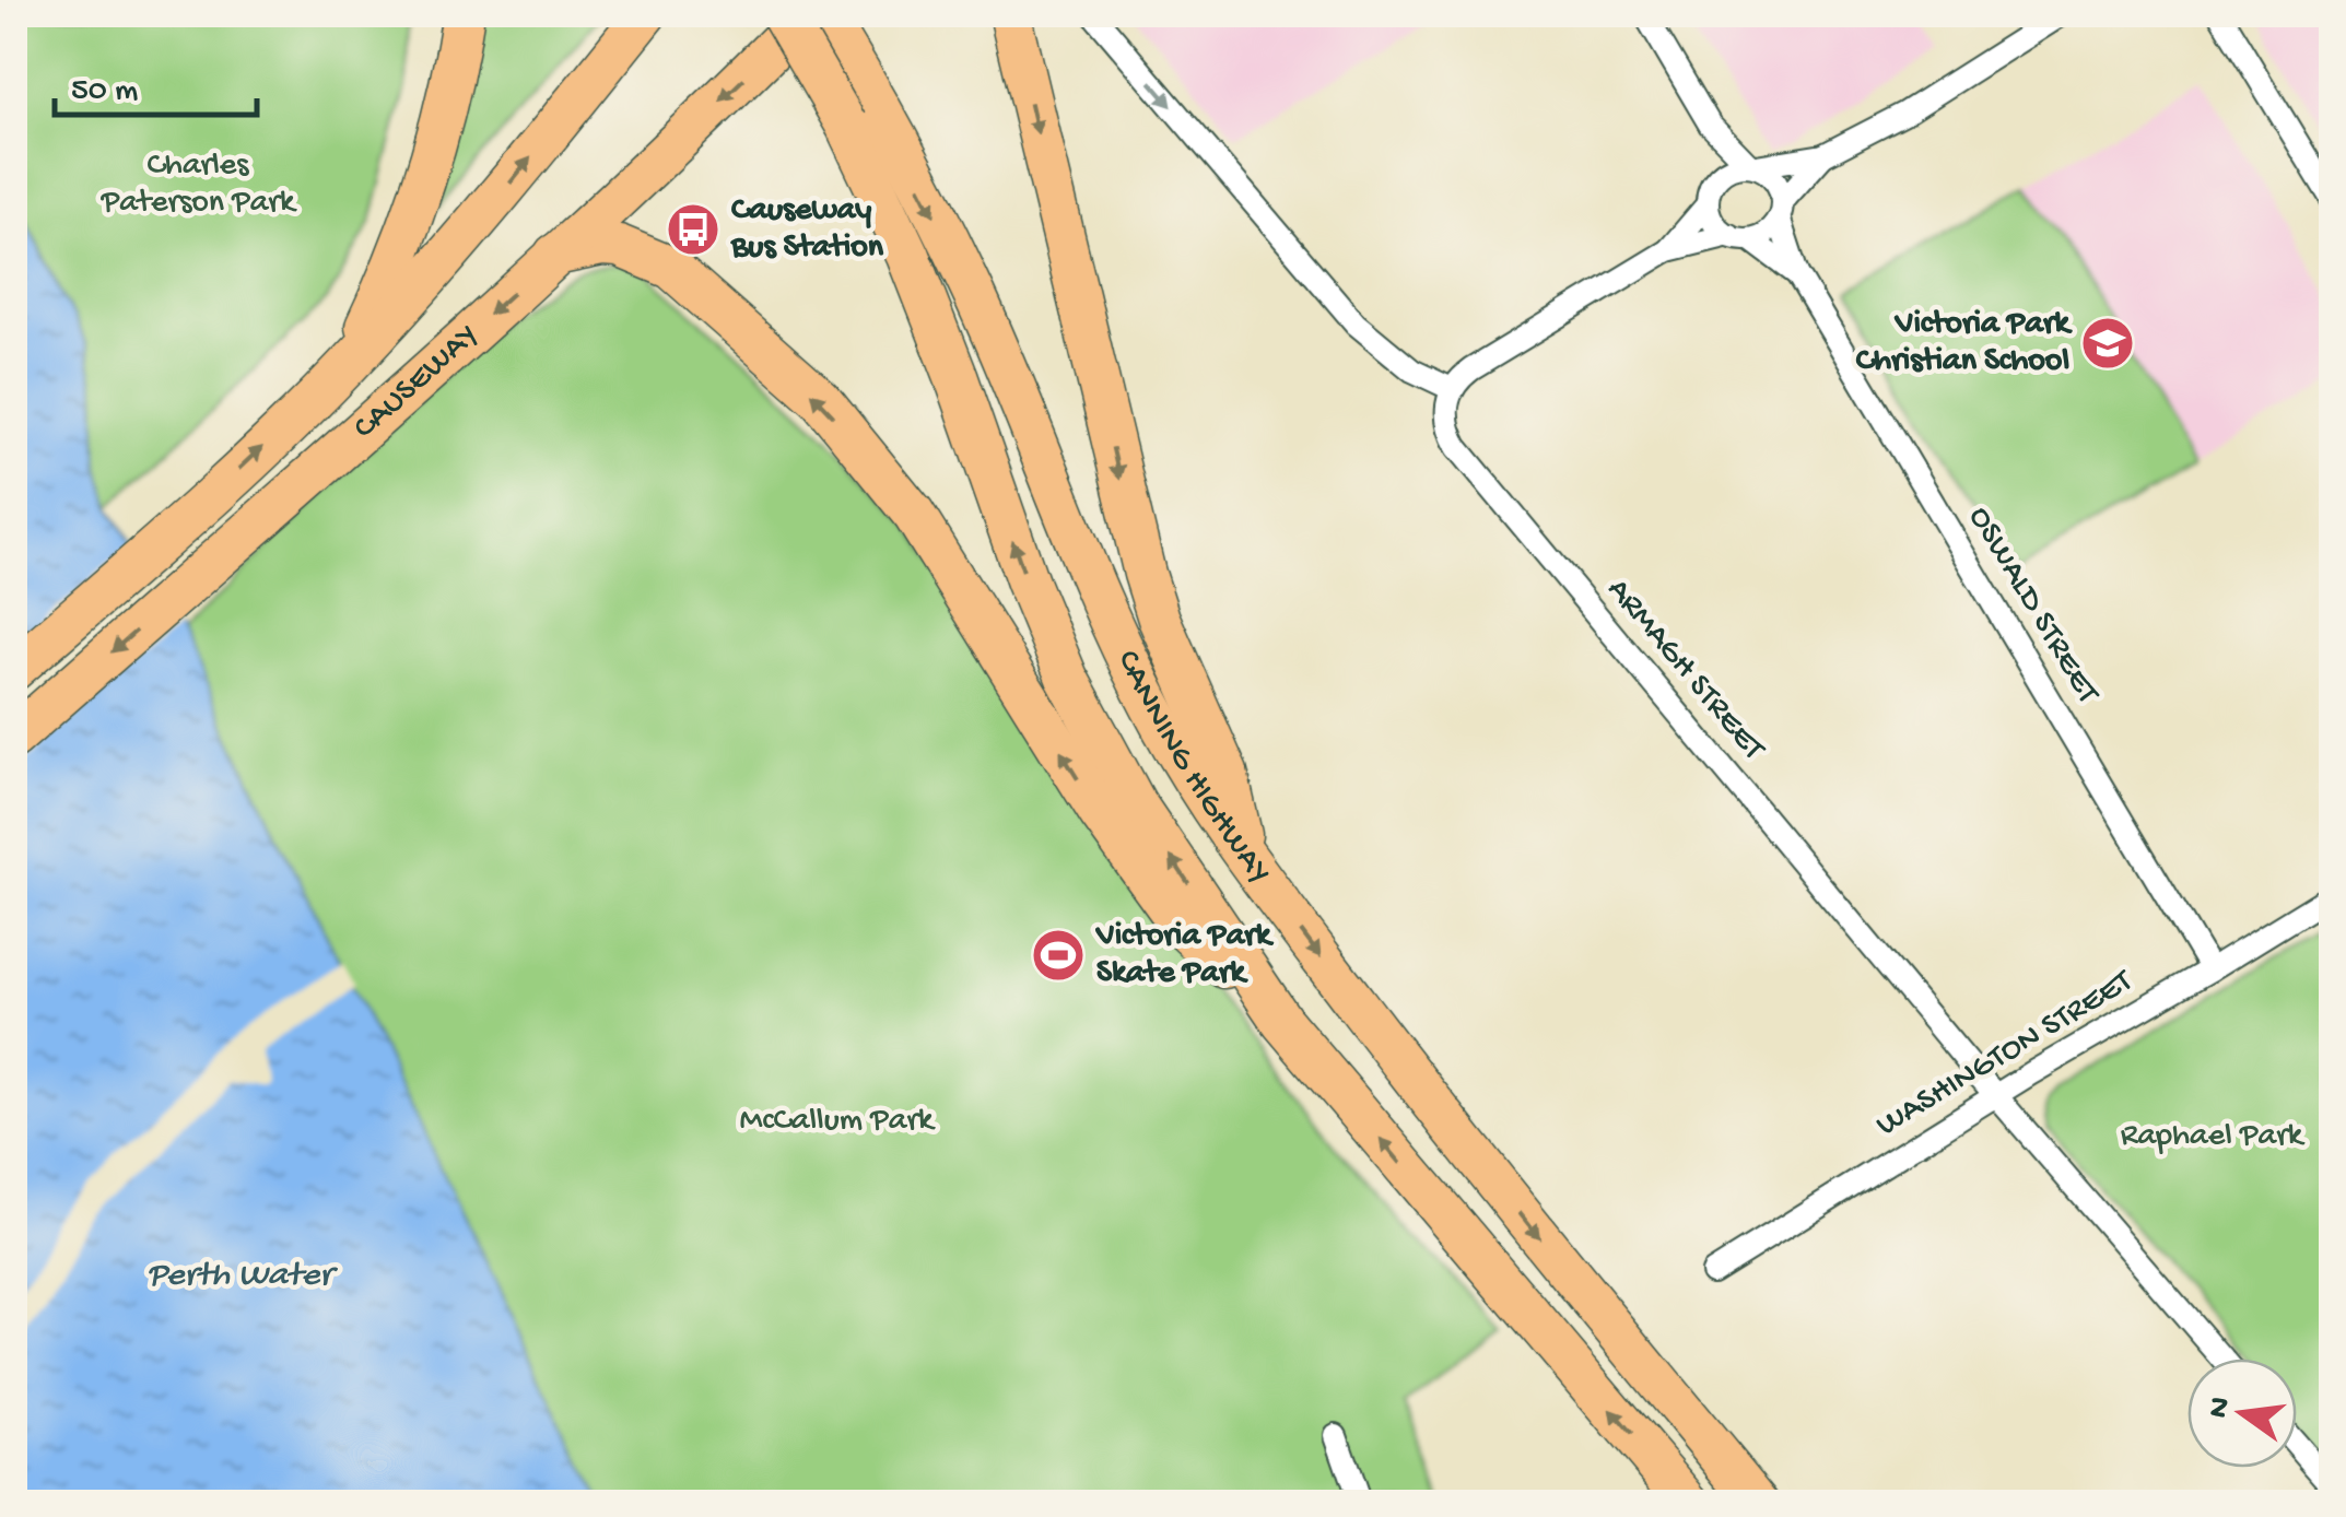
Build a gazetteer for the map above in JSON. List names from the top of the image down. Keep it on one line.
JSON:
{"streets":{"highway":["CAUSEWAY","CANNING HIGHWAY"],"street":["OSWALD STREET","ARMAGH STREET","WASHINGTON STREET"]},"crossings":[["OSWALD STREET","WASHINGTON STREET"],["ARMAGH STREET","WASHINGTON STREET"]],"water":["Perth Water"],"parks":["Charles Paterson Park","McCallum Park","Raphael Park"],"places":{"bus stop":["Causeway Bus Station"],"school or university":["Victoria Park Christian School"],"sports":["Victoria Park Skate Park"]},"scale_bar":"50 m","north":"left"}
